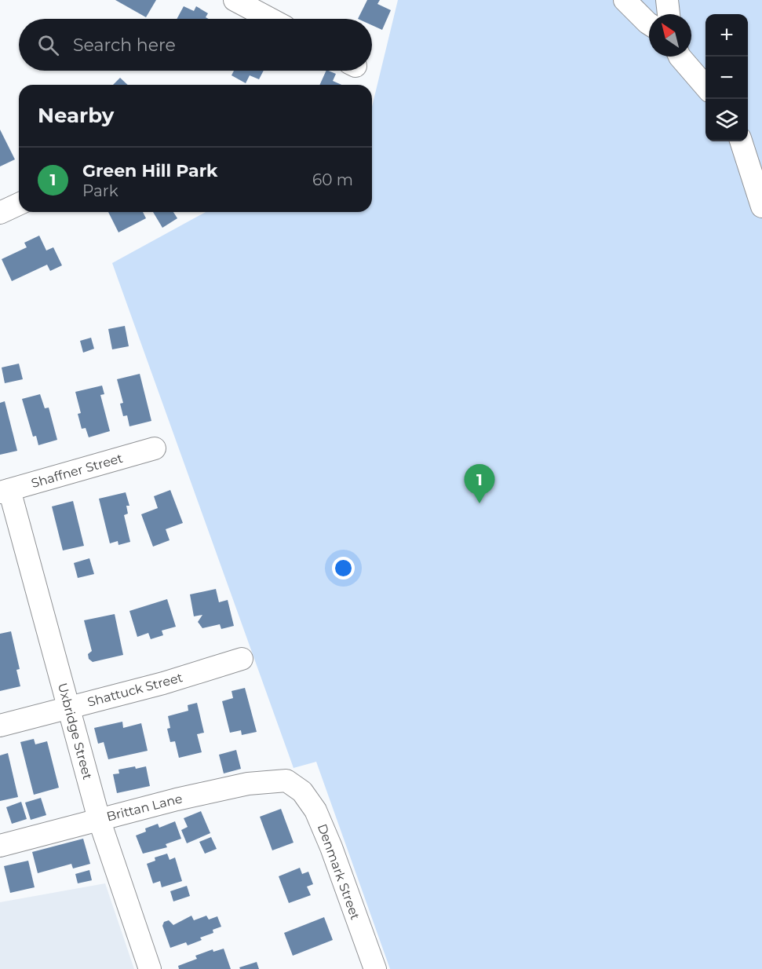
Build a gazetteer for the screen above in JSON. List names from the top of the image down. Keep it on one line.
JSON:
{"streets":{"street":["Shaffner Street","Shattuck Street","Uxbridge Street","Brittan Lane","Denmark Street"]},"crossings":[["Shaffner Street","Uxbridge Street"],["Shattuck Street","Uxbridge Street"],["Uxbridge Street","Brittan Lane"],["Brittan Lane","Denmark Street"]],"north":"top left","page":{"map_buttons":["+","−"],"search":"Search here","heading":"Nearby","list":[{"mark":"1","name":"Green Hill Park","note":"Park","value":"60 m"}],"pins":"1"}}
